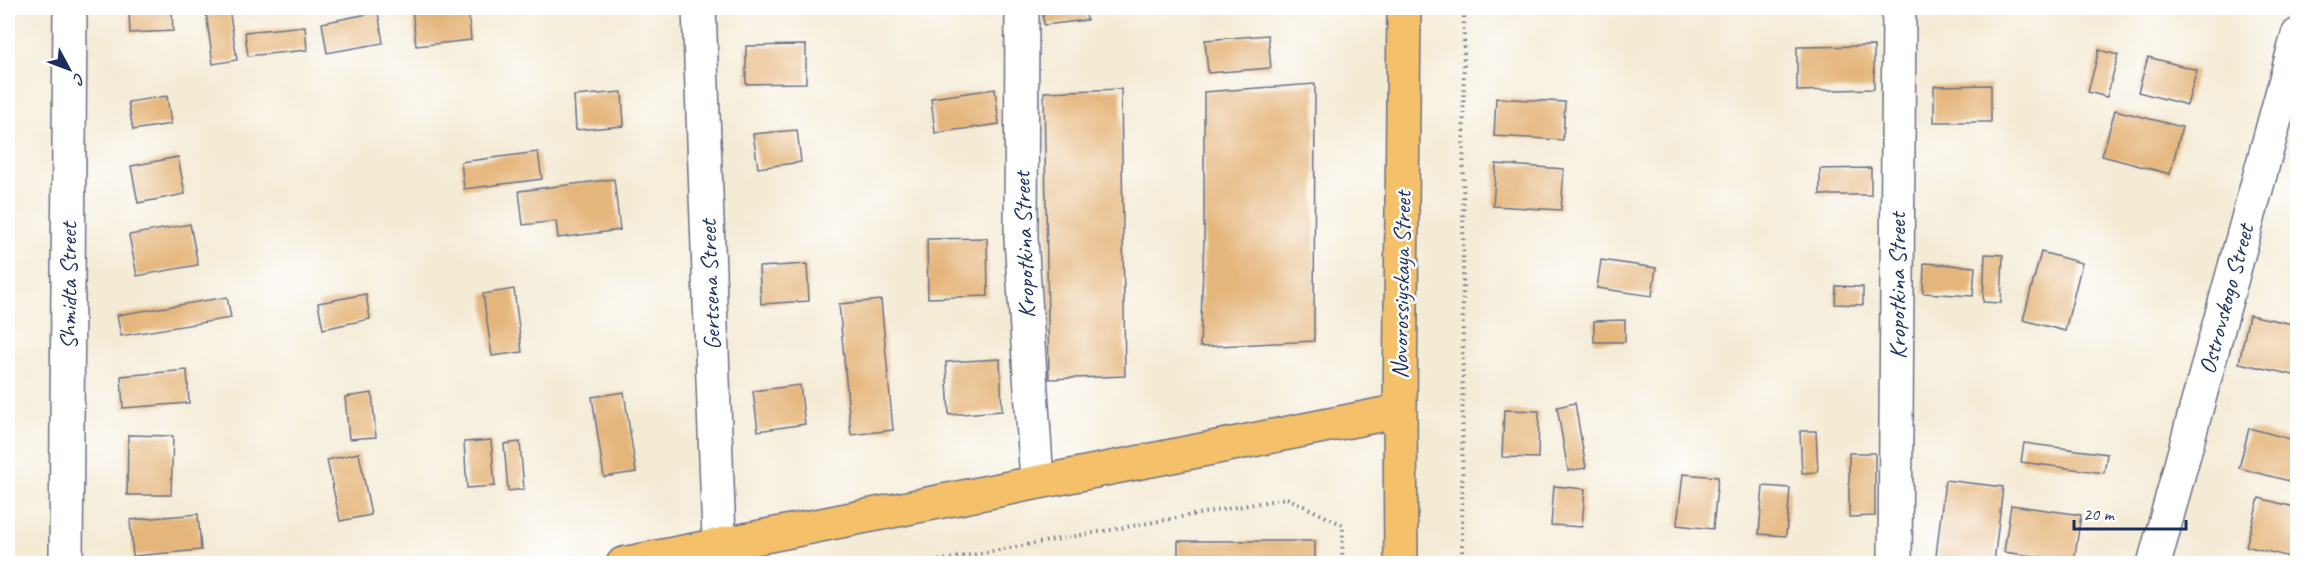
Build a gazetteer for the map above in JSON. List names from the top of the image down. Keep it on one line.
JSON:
{"streets":{"main road":["Novorossiyskaya Street"],"street":["Kropotkina Street","Gertsena Street","Shmidta Street","Ostrovskogo Street"]},"scale_bar":"20 m","north":"bottom right"}
